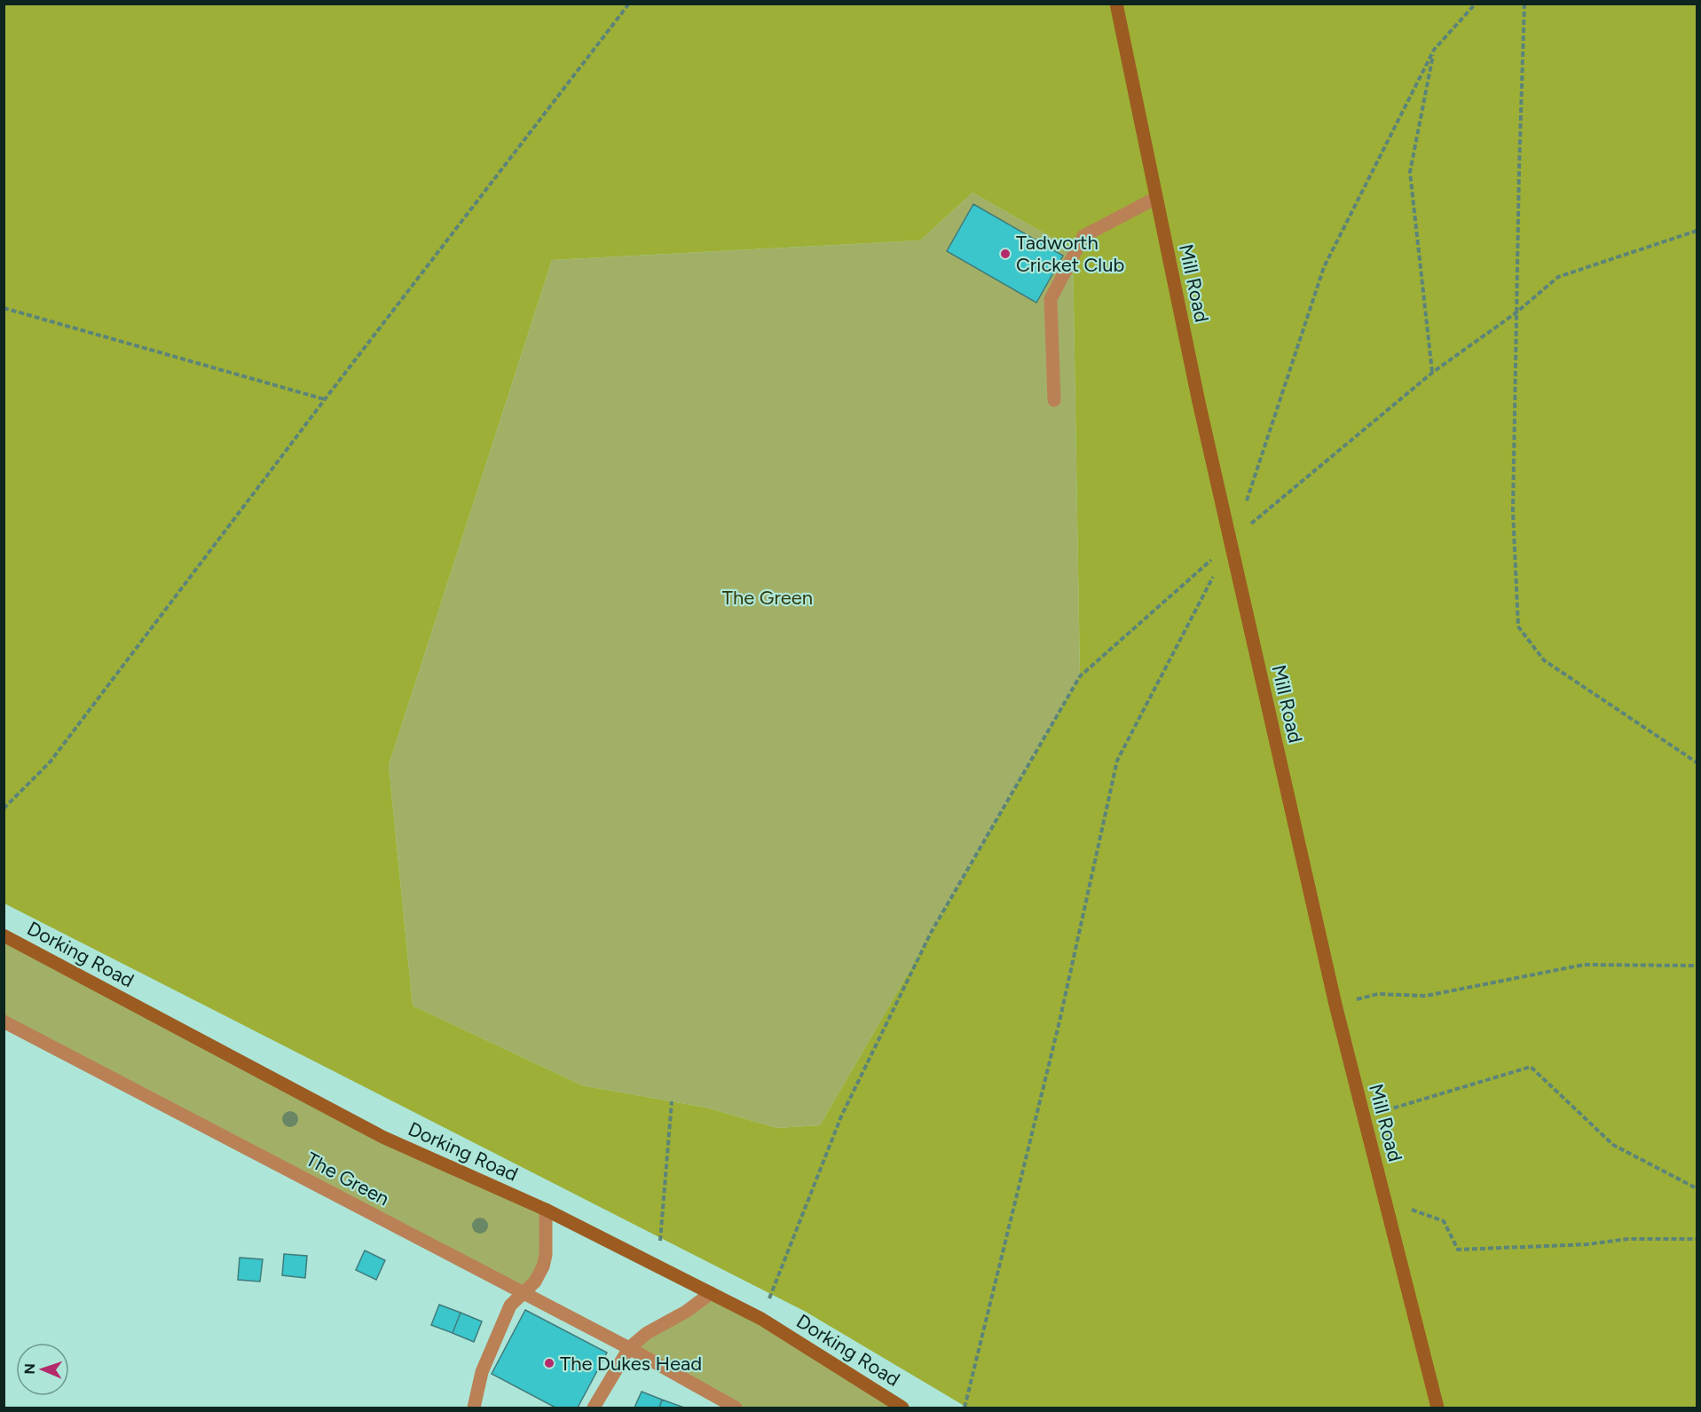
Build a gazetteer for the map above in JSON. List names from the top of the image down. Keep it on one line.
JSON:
{"streets":{"main road":["Mill Road","Dorking Road"],"lane":["The Green"]},"parks":["The Green"],"places":["Tadworth Cricket Club","The Dukes Head"],"north":"left"}
